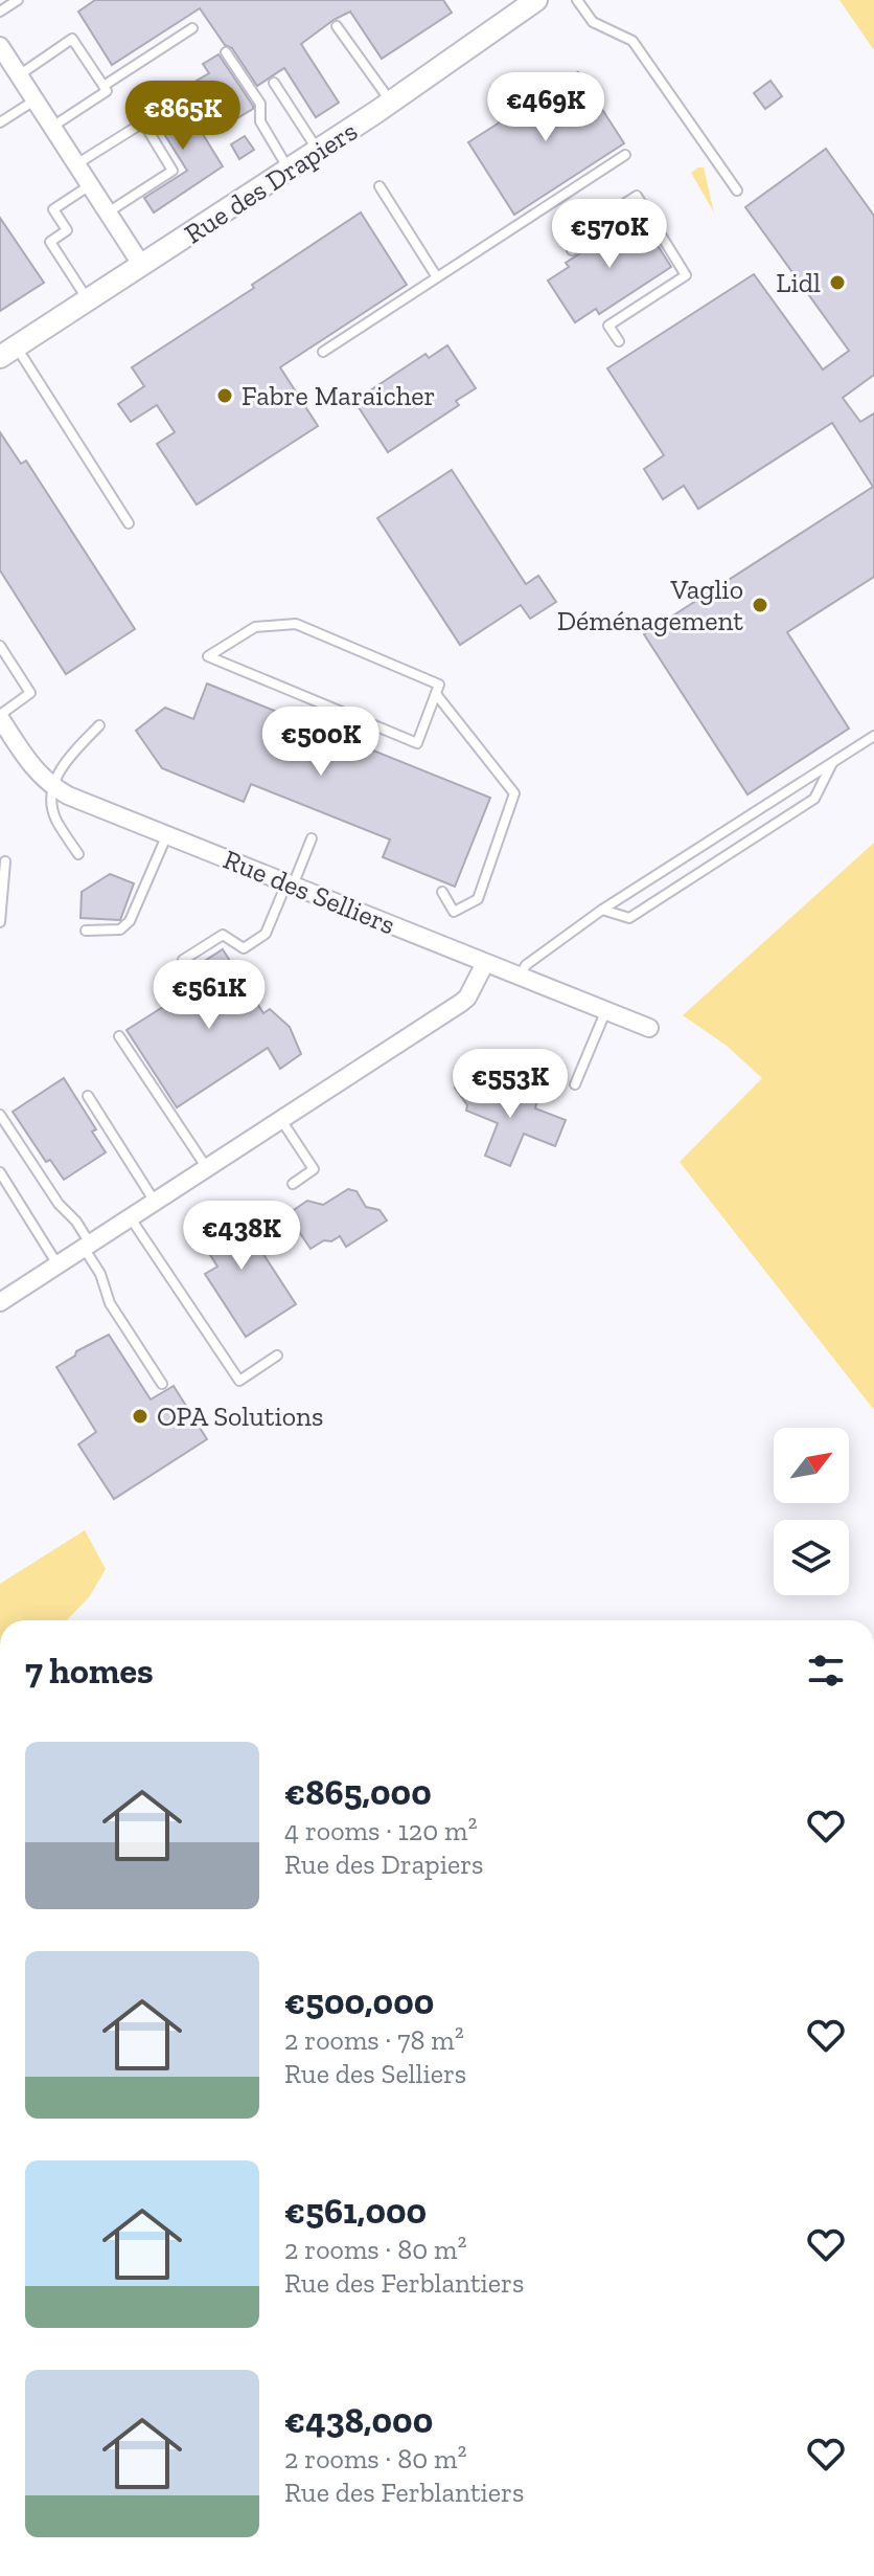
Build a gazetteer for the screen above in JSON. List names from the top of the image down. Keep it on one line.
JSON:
{"streets":{"street":["Rue des Drapiers","Rue des Selliers"]},"places":["Lidl","Fabre Maraicher","Vaglio Déménagement","OPA Solutions"],"north":"top right","page":{"price":["€469K","€865K","€570K","€500K","€561K","€553K","€438K"],"heading":"7 homes","list":[{"name":"€865,000","note":"4 rooms · 120 m² · Rue des Drapiers"},{"name":"€500,000","note":"2 rooms · 78 m² · Rue des Selliers"},{"name":"€561,000","note":"2 rooms · 80 m² · Rue des Ferblantiers"},{"name":"€438,000","note":"2 rooms · 80 m² · Rue des Ferblantiers"}]}}
